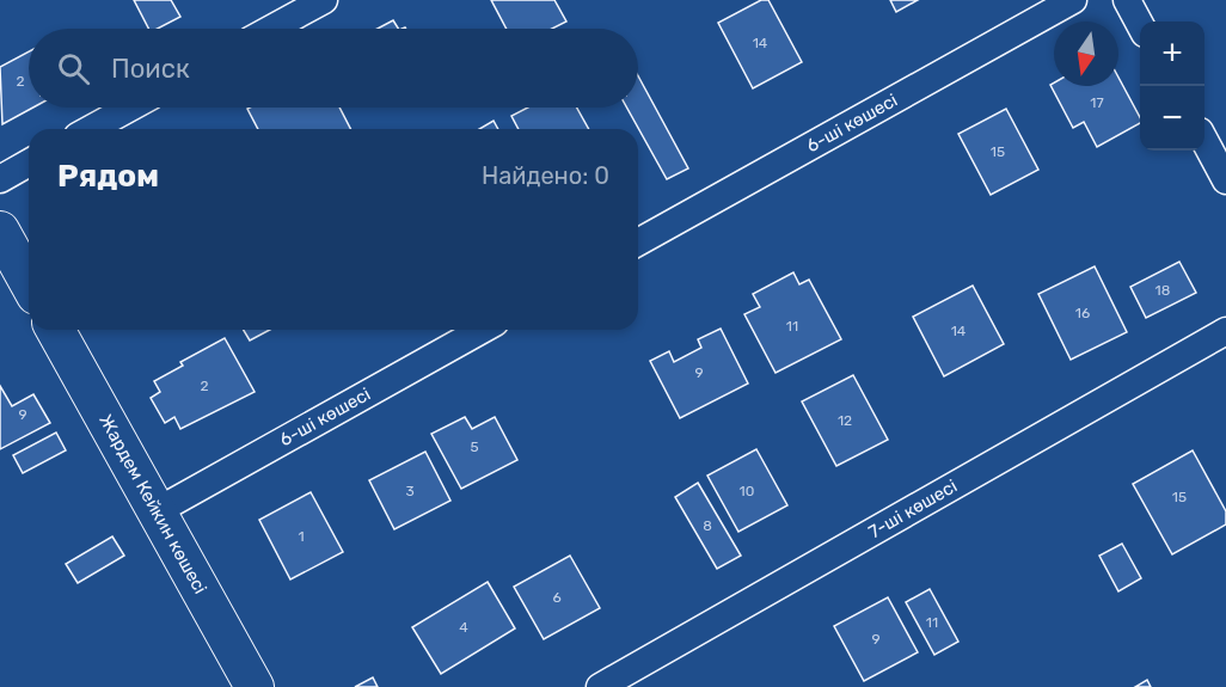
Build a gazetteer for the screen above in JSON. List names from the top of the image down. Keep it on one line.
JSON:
{"streets":{"street":["6-ші көшесі","Жардем Кейкин көшесі","7-ші көшесі"]},"crossings":[["6-ші көшесі","Жардем Кейкин көшесі"]],"house_numbers":["14","2","17","15","18","16","11","14","9","2","9","12","5","3","10","15","8","1","6","11","4","9"],"north":"bottom","page":{"map_buttons":["+","−"],"search":"Поиск","heading":["Рядом","Найдено: 0"]}}
